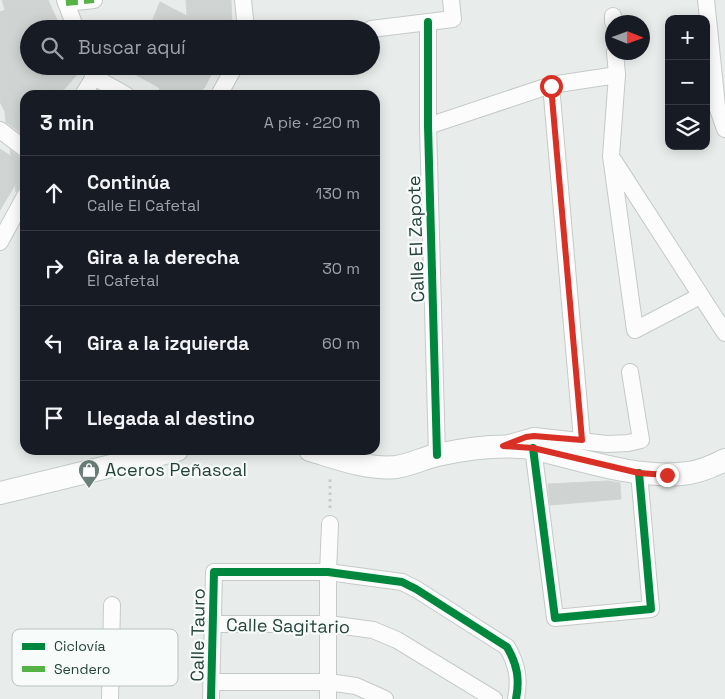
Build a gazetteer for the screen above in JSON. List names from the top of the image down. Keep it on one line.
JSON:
{"streets":{"street":["Calle El Zapote","Calle Sagitario","Calle Tauro"]},"crossings":[["Calle Sagitario","Calle Tauro"]],"places":{"shop":["Aceros Peñascal"]},"legend":["Ciclovía","Sendero"],"north":"right","page":{"map_buttons":["+","−"],"search":"Buscar aquí","heading":["3 min","A pie · 220 m"],"list":[["Continúa","Calle El Cafetal","130 m"],["Gira a la derecha","El Cafetal","30 m"],["Gira a la izquierda","60 m"],"Llegada al destino"]}}
